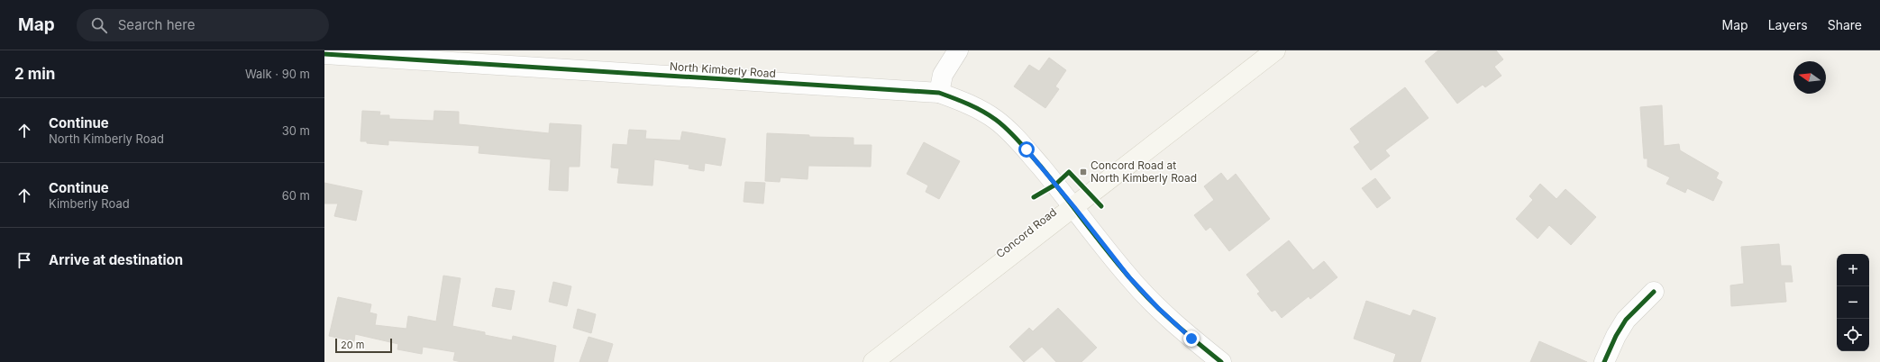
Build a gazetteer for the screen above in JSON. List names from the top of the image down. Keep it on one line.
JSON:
{"streets":{"main road":["Concord Road"],"street":["North Kimberly Road"]},"crossings":[["North Kimberly Road","Concord Road"]],"places":{"transit":["Concord Road at North Kimberly Road"]},"scale_bar":"20 m","north":"left","page":{"header":"Map","search":"Search here","nav":["Map","Layers","Share"],"heading":["2 min","Walk · 90 m"],"list":[["Continue","North Kimberly Road","30 m"],["Continue","Kimberly Road","60 m"],"Arrive at destination"],"map_buttons":["+","−"],"scale":"20 m"}}
